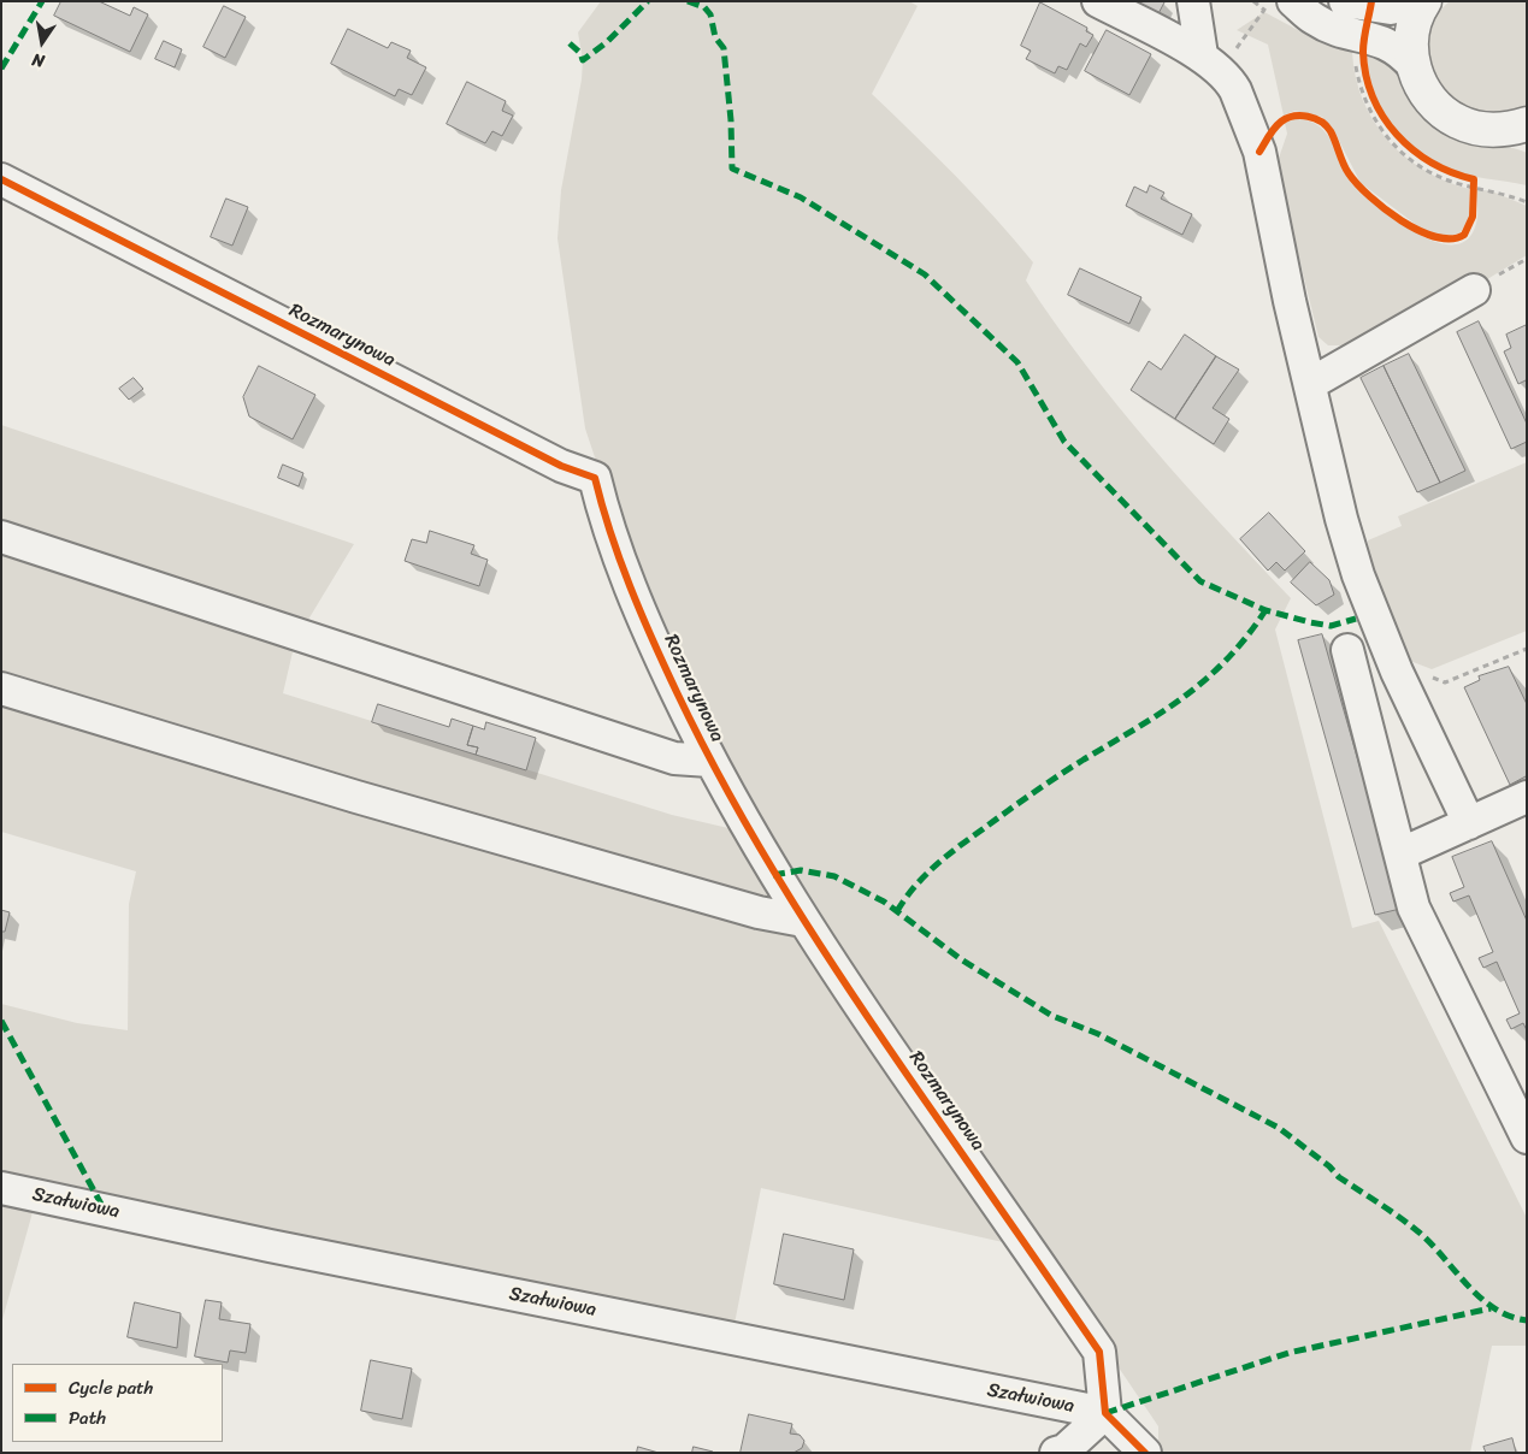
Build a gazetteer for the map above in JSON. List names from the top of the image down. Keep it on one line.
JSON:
{"streets":{"street":["Rozmarynowa","Szałwiowa"]},"crossings":[["Rozmarynowa","Szałwiowa"]],"legend":["Cycle path","Path"],"north":"bottom"}
